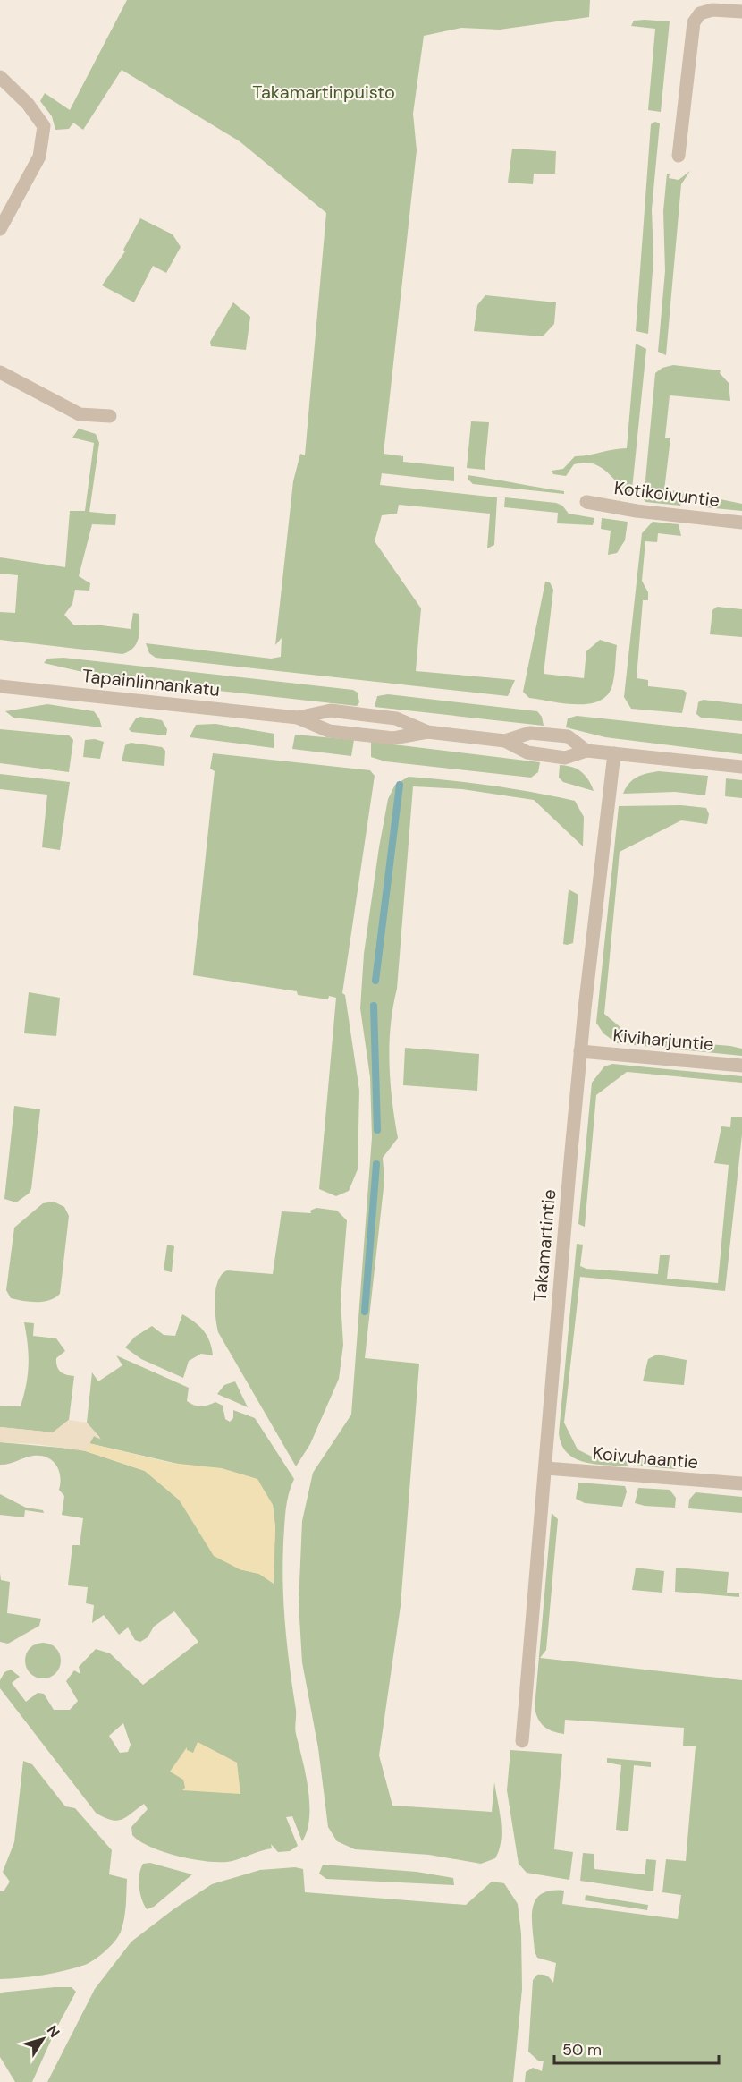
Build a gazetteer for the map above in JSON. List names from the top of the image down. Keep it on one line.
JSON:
{"streets":{"street":["Kotikoivuntie","Tapainlinnankatu","Kiviharjuntie","Takamartintie","Koivuhaantie"]},"crossings":[["Tapainlinnankatu","Takamartintie"],["Kiviharjuntie","Takamartintie"],["Takamartintie","Koivuhaantie"]],"parks":["Takamartinpuisto"],"scale_bar":"50 m","north":"top right"}
